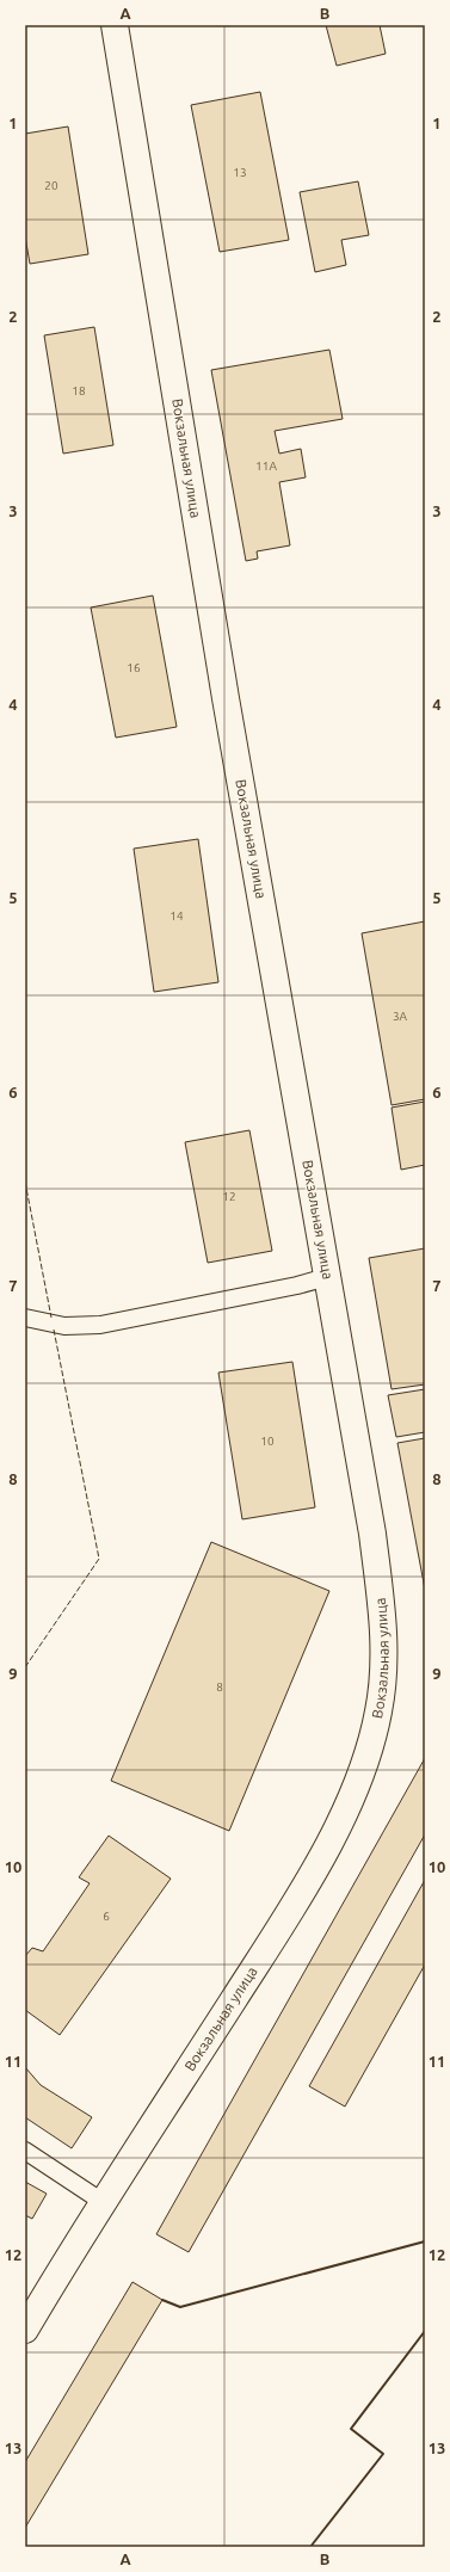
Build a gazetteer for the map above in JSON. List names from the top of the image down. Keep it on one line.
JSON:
{"streets":{"street":["Вокзальная улица"]},"house_numbers":["13","20","18","11А","16","14","3А","12","10","8","6"],"grid":{"columns":["A","B"],"rows":["1","2","3","4","5","6","7","8","9","10","11","12","13"]}}
